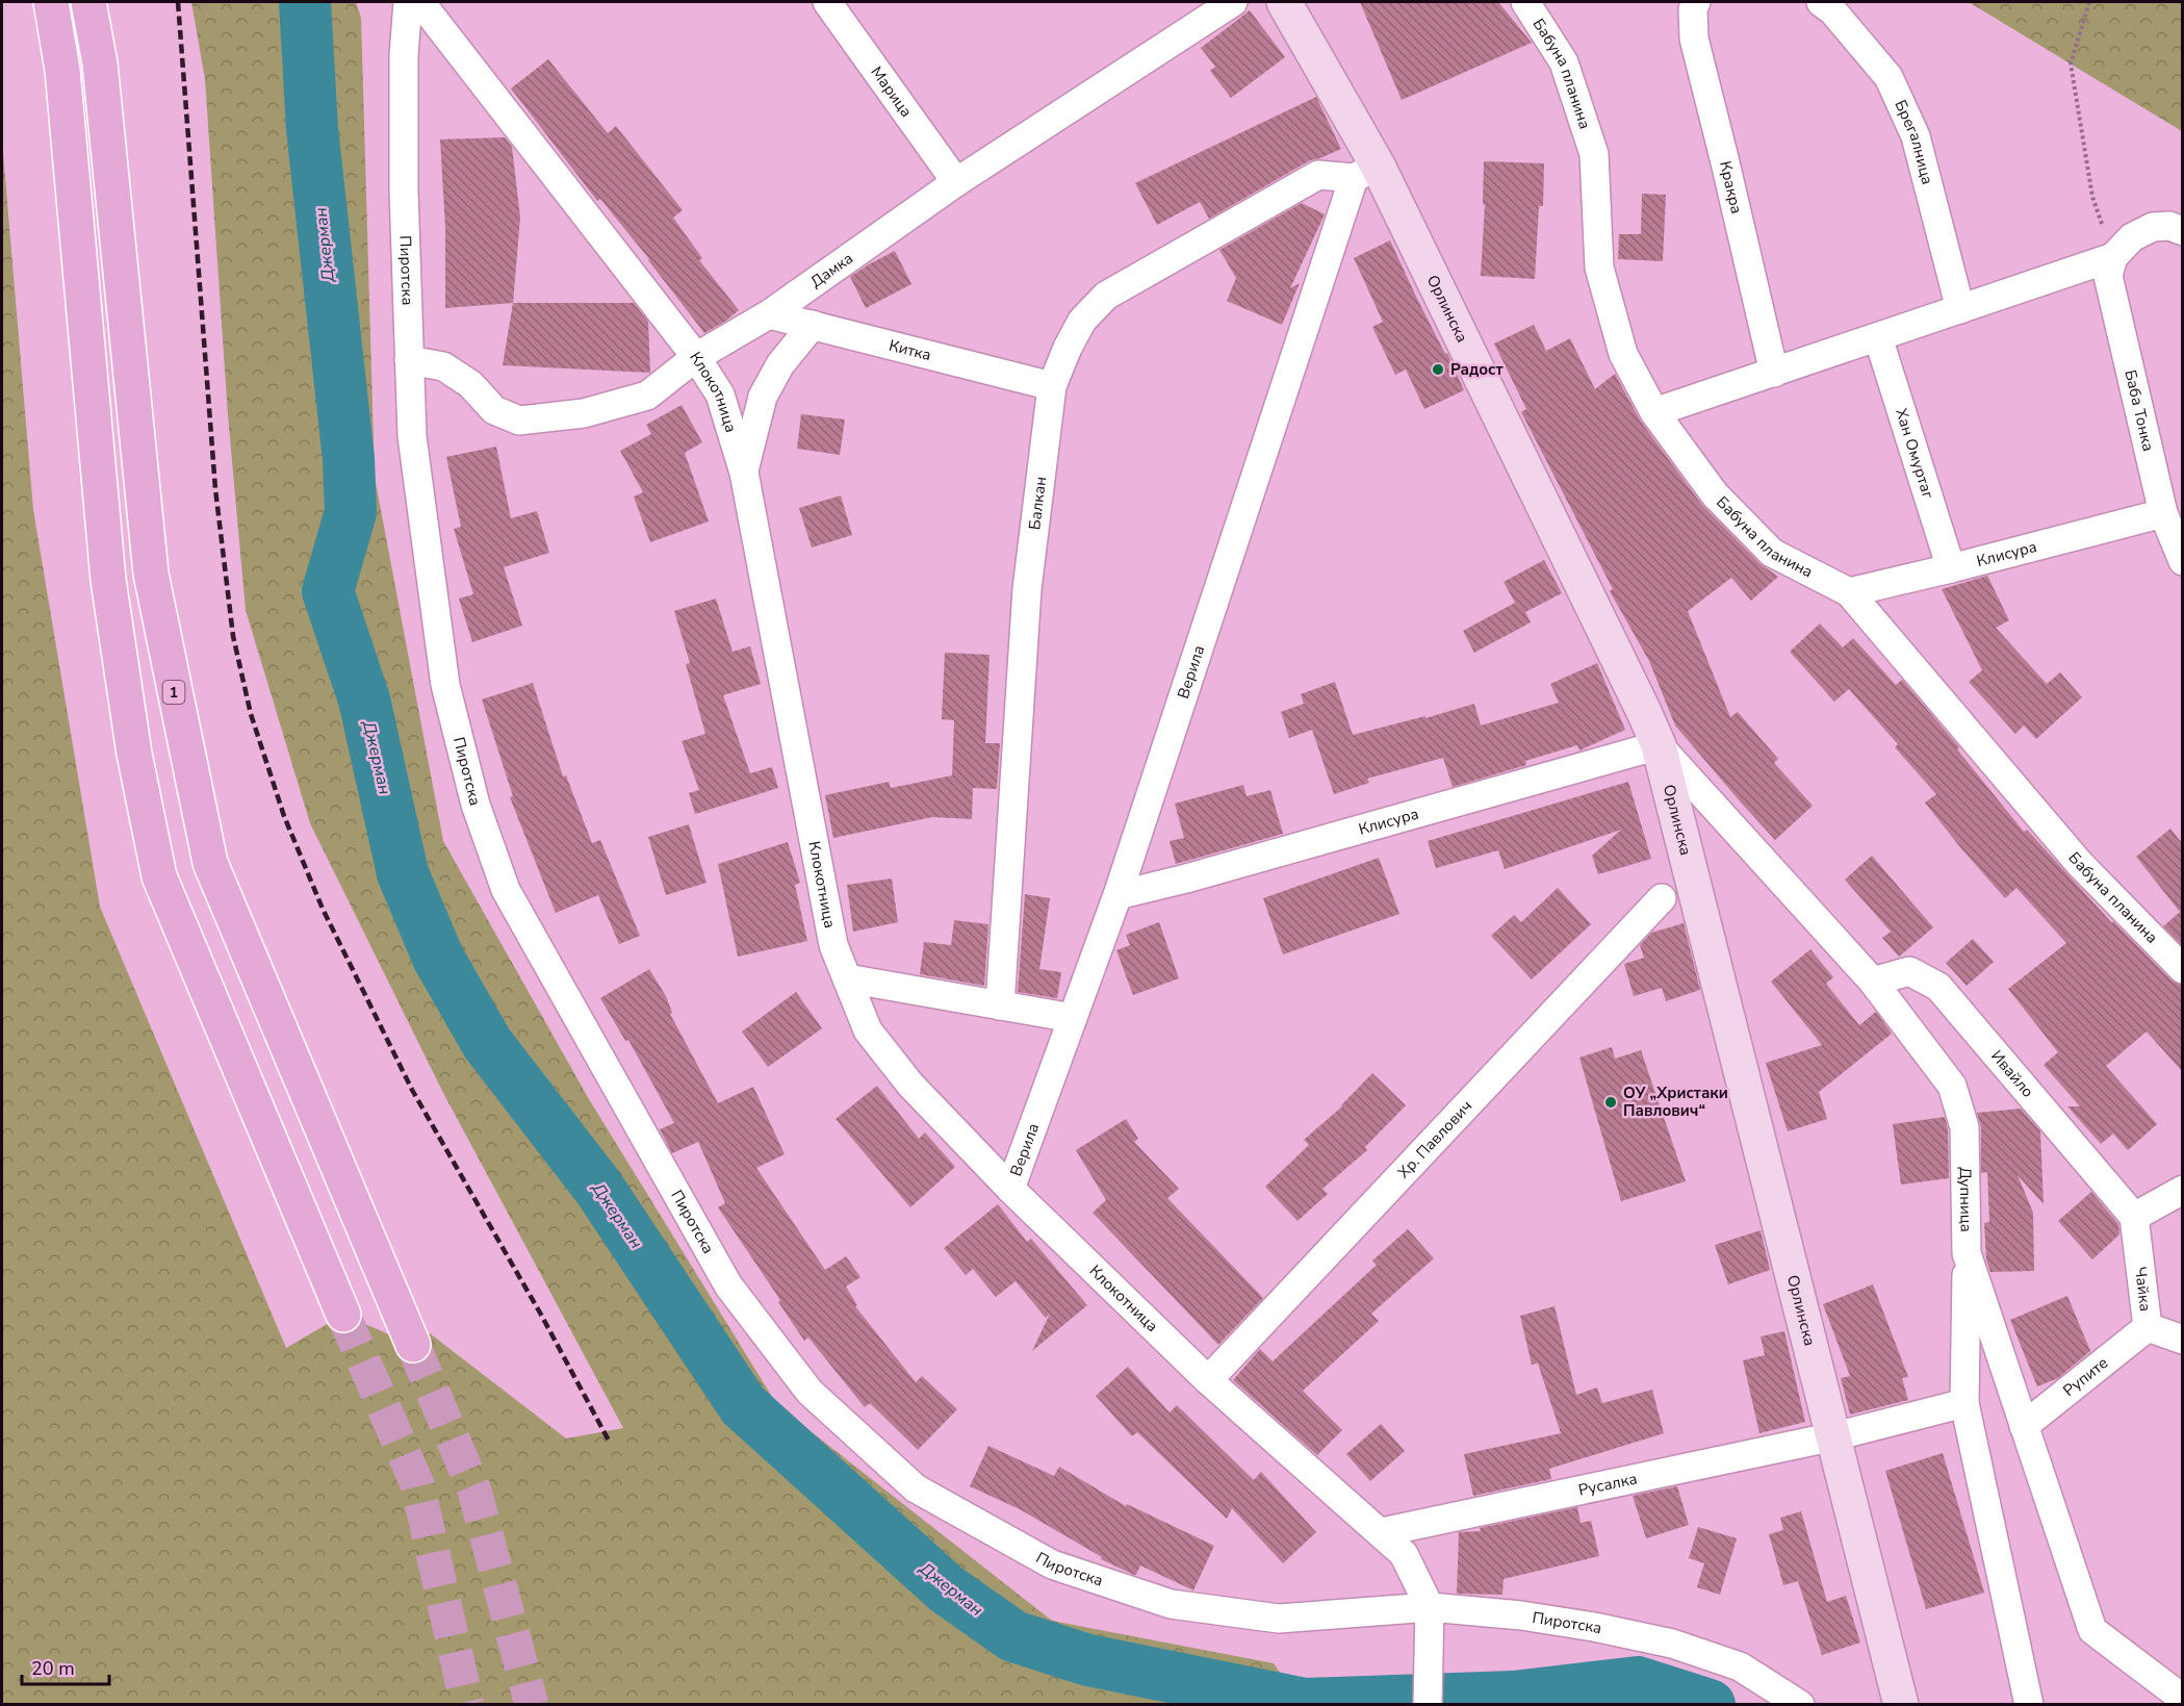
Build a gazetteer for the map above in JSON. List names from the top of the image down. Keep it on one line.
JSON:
{"streets":{"main road":["1"],"street":["Бабуна планина","Марица","Брегалница","Кракра","Пиротска","Дамка","Орлинска","Китка","Клокотница","Баба Тонка","Хан Омуртаг","Балкан","Клисура","Верила","Ивайло","Хр. Павлович","Дупница","Чайка","Рупите","Русалка"]},"crossings":[["Бабуна планина","Клисура"],["Марица","Дамка"],["Пиротска","Дамка"],["Пиротска","Клокотница"],["Дамка","Китка"],["Дамка","Клокотница"],["Орлинска","Балкан"],["Орлинска","Клисура"],["Орлинска","Верила"],["Орлинска","Дупница"],["Орлинска","Русалка"],["Китка","Балкан"],["Клокотница","Верила"],["Клокотница","Хр. Павлович"],["Клокотница","Русалка"],["Баба Тонка","Клисура"],["Хан Омуртаг","Клисура"],["Балкан","Верила"],["Клисура","Верила"],["Клисура","Дупница"],["Ивайло","Дупница"],["Ивайло","Чайка"],["Дупница","Рупите"],["Чайка","Рупите"]],"water":["Джерман"],"places":["Радост","ОУ „Христаки Павлович“"],"scale_bar":"20 m"}
